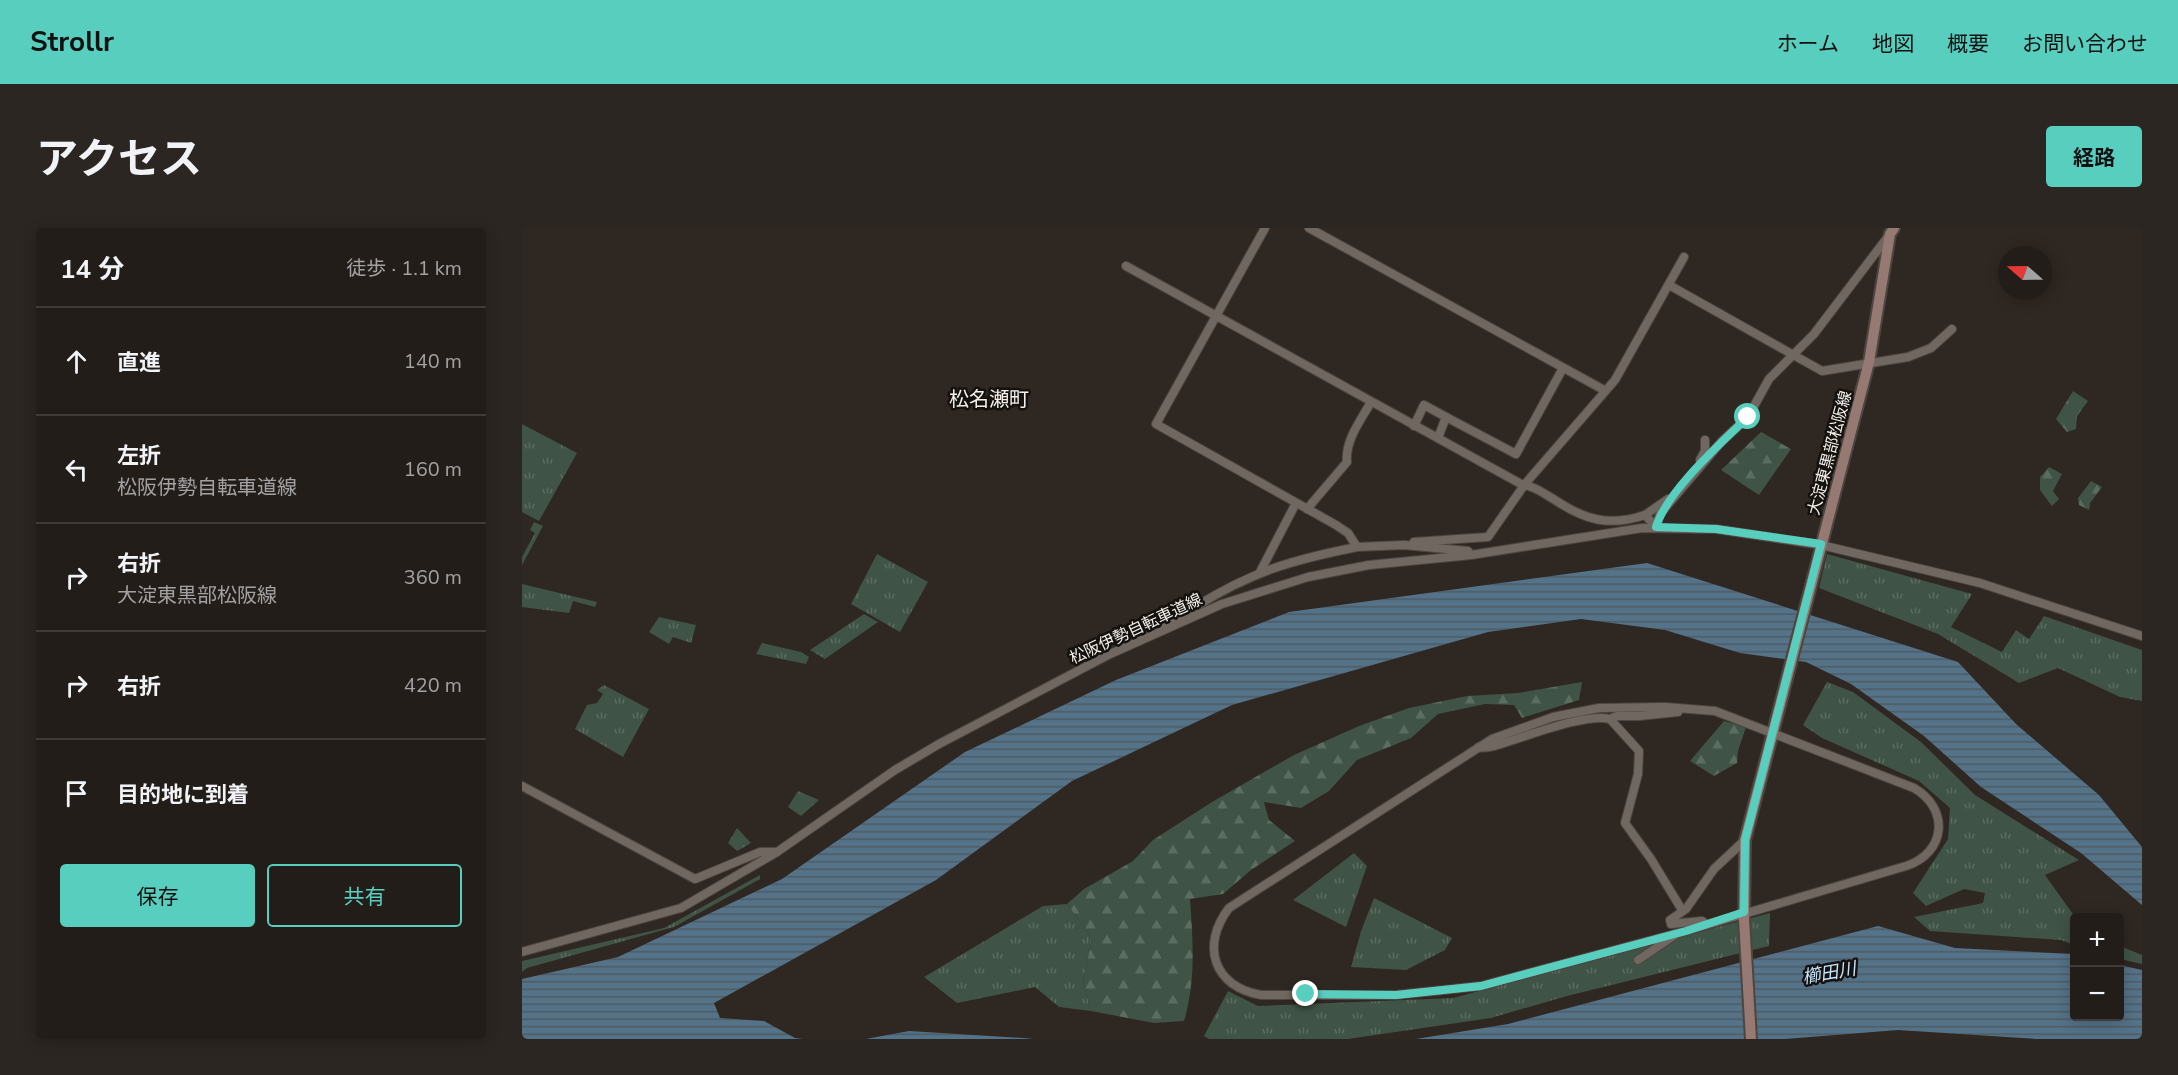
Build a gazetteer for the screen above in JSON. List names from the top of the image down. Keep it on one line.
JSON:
{"streets":{"main road":["大淀東黒部松阪線"],"street":["松阪伊勢自転車道線"]},"crossings":[["大淀東黒部松阪線","松阪伊勢自転車道線"]],"districts":["松名瀬町"],"water":["櫛田川"],"north":"left","page":{"header":"Strollr","nav":["ホーム","地図","概要","お問い合わせ"],"title":"アクセス","buttons":["経路",["保存","共有"]],"heading":["14 分","徒歩 · 1.1 km"],"list":[["直進","140 m"],["左折","松阪伊勢自転車道線","160 m"],["右折","大淀東黒部松阪線","360 m"],["右折","420 m"],"目的地に到着"],"map_buttons":["+","−"]}}
